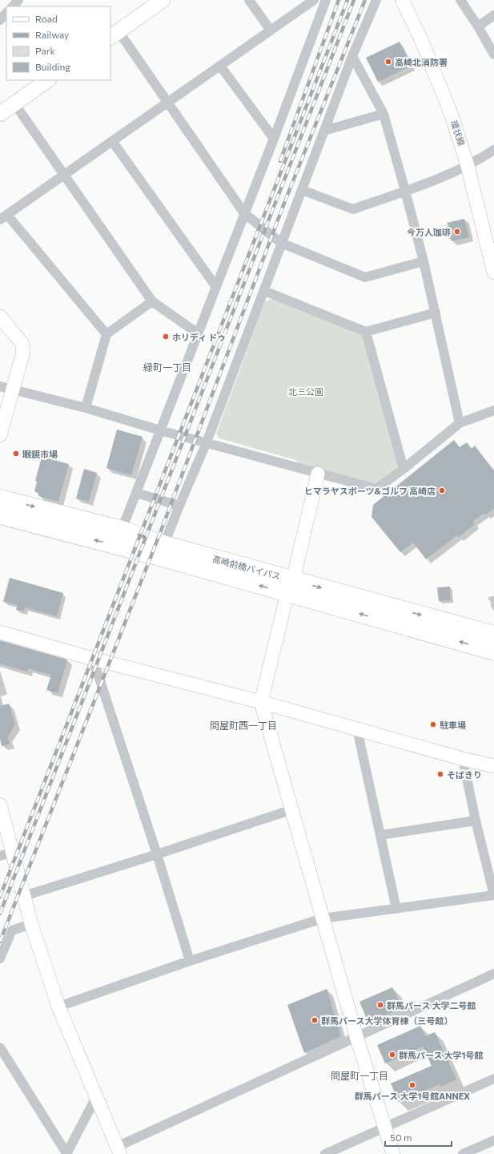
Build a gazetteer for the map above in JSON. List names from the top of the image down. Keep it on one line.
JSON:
{"streets":{"highway":["高崎前橋バイパス"],"street":["環状線"]},"districts":["緑町一丁目","問屋町西一丁目","問屋町一丁目"],"parks":["北三公園"],"places":["高崎北消防署","今万人珈琲","ホリディ ドゥ","眼鏡市場","ヒマラヤスポーツ&ゴルフ 高崎店","駐車場","そばきり","群馬パース 大学二号館","群馬パース大学体育棟（三号館）","群馬パース 大学1号館","群馬パース 大学1号館ANNEX"],"legend":["Road","Railway","Park","Building"],"scale_bar":"50 m"}
